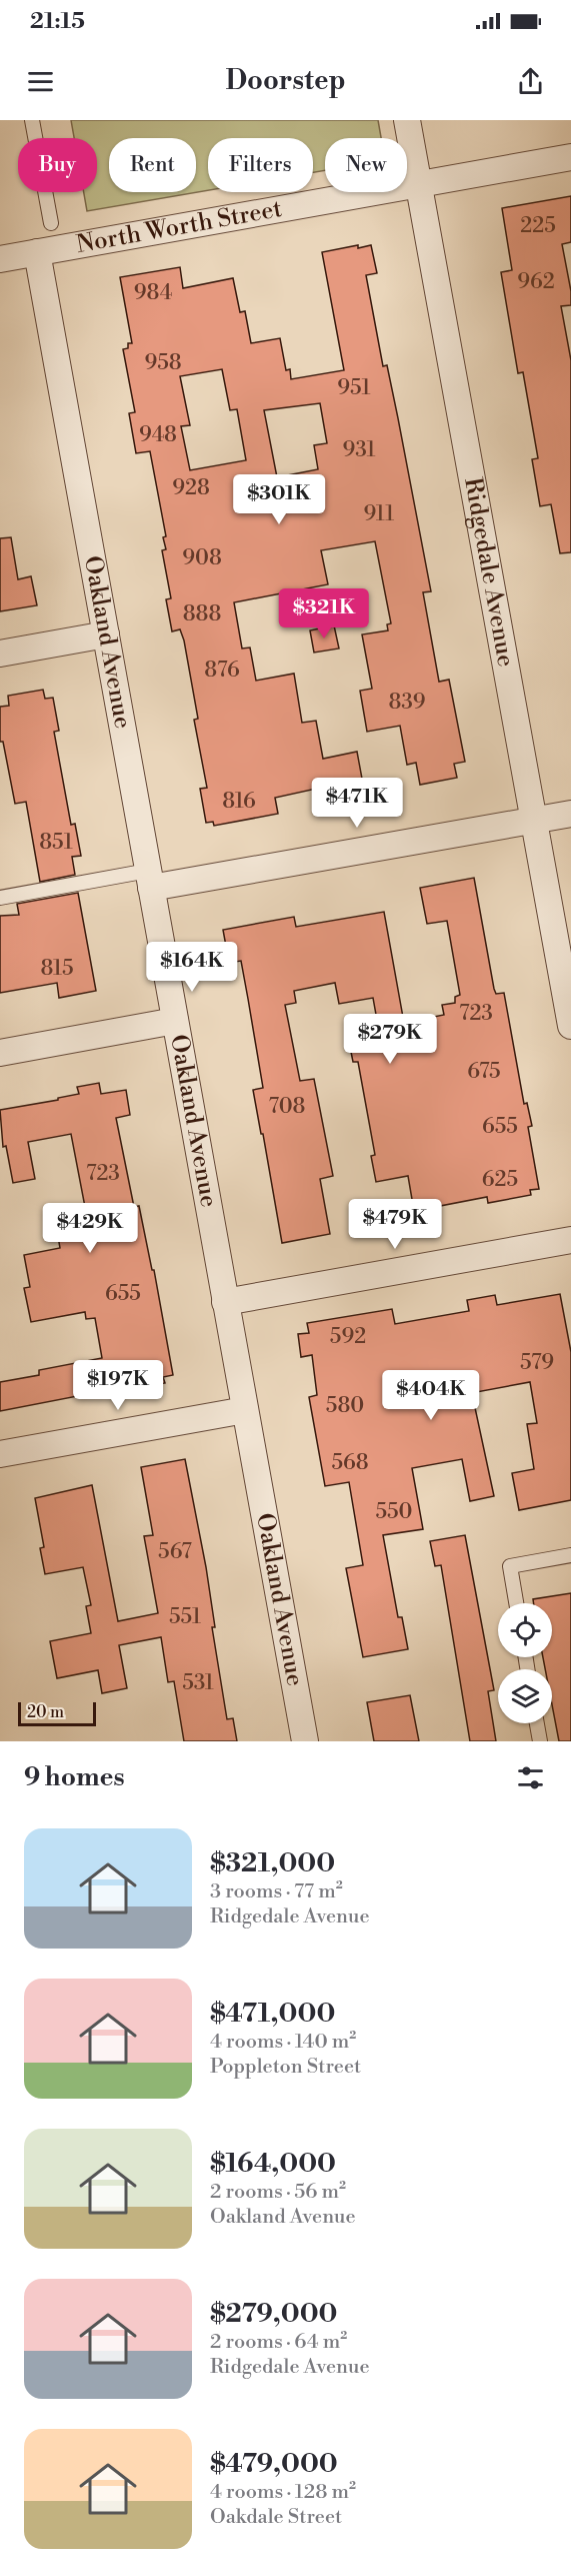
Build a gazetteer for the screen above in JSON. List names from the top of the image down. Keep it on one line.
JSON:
{"streets":{"street":["North Worth Street","Ridgedale Avenue","Oakland Avenue"]},"crossings":[["North Worth Street","Ridgedale Avenue"],["North Worth Street","Oakland Avenue"]],"house_numbers":["225","962","984","958","951","948","931","928","911","908","888","876","839","816","851","815","723","675","708","655","723","625","655","592","579","580","568","550","567","551","531"],"scale_bar":"20 m","page":{"status":"21:15","header":"Doorstep","chip":["Buy","Rent","Filters","New"],"price":["$301K","$321K","$471K","$164K","$279K","$479K","$429K","$197K","$404K"],"scale":"20 m","heading":"9 homes","list":[{"name":"$321,000","note":"3 rooms · 77 m² · Ridgedale Avenue"},{"name":"$471,000","note":"4 rooms · 140 m² · Poppleton Street"},{"name":"$164,000","note":"2 rooms · 56 m² · Oakland Avenue"},{"name":"$279,000","note":"2 rooms · 64 m² · Ridgedale Avenue"},{"name":"$479,000","note":"4 rooms · 128 m² · Oakdale Street"}]}}
